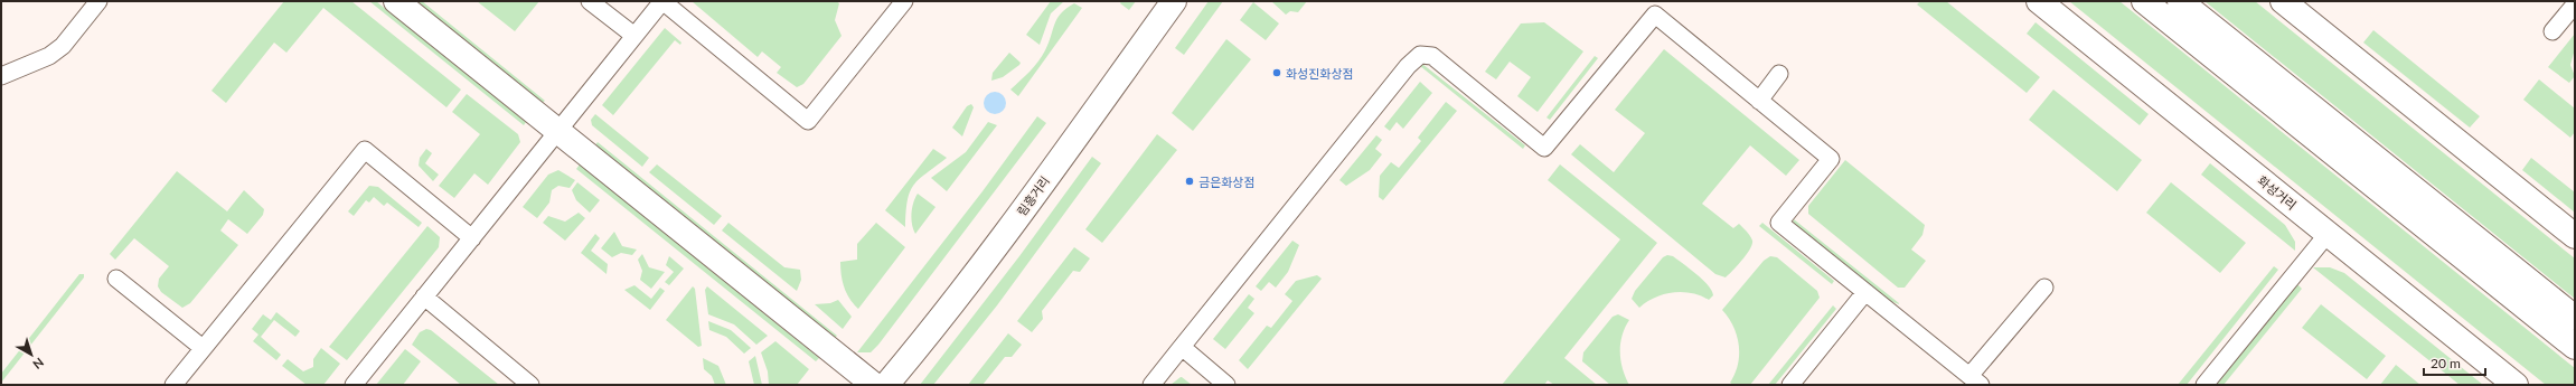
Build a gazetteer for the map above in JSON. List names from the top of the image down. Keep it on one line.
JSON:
{"streets":{"main road":["화성거리","림흥거리"]},"places":["화성진화상점","금은화상점"],"scale_bar":"20 m","north":"bottom right"}
